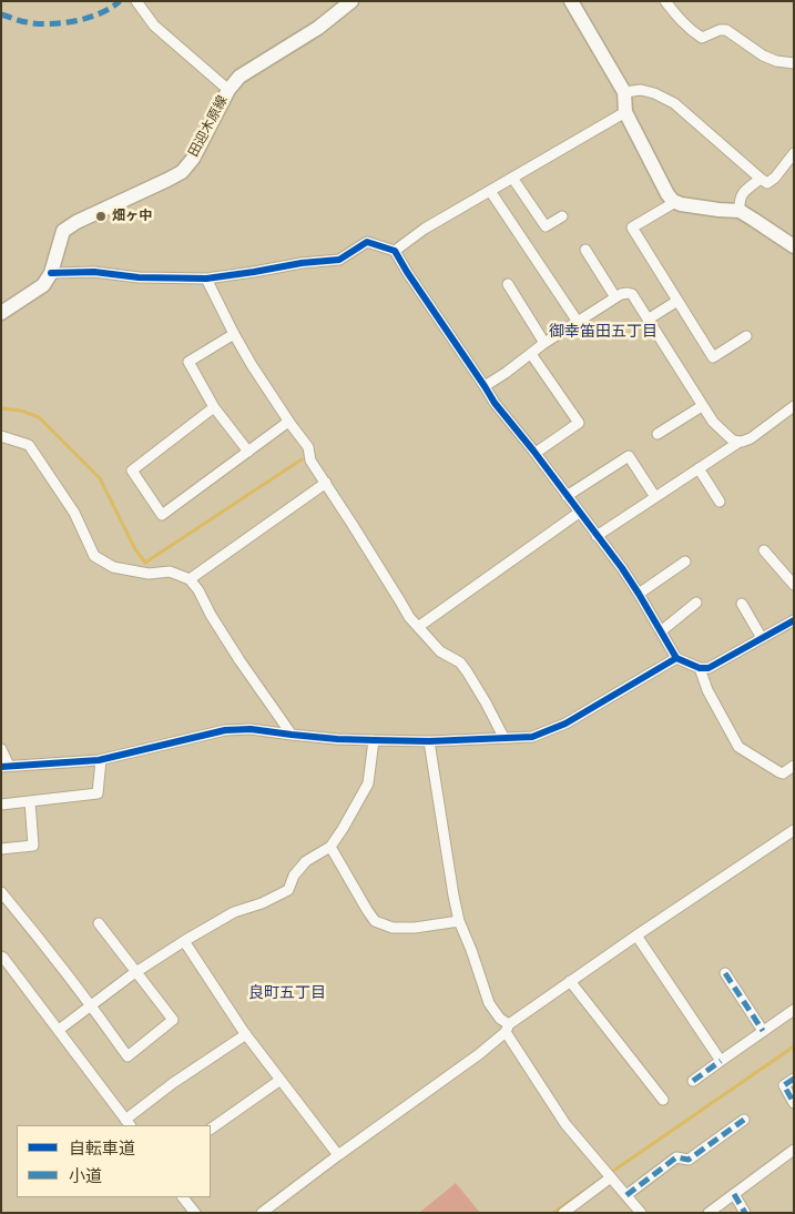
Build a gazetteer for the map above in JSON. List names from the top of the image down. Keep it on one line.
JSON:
{"streets":{"main road":["田迎木原線"]},"districts":["御幸笛田五丁目","良町五丁目"],"places":["畑ヶ中"],"legend":["自転車道","小道"]}
